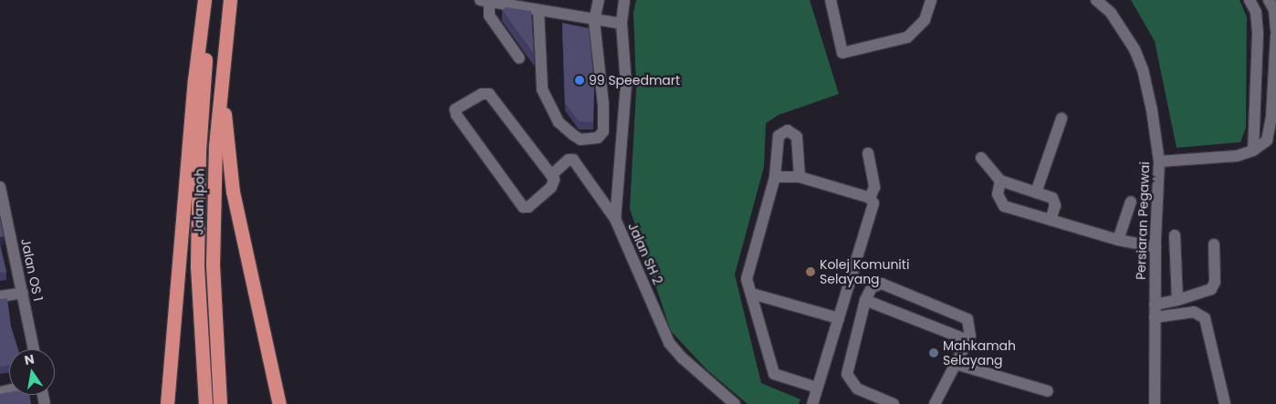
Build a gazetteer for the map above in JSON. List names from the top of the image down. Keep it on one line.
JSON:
{"streets":{"highway":["Jalan Ipoh"],"street":["Persiaran Pegawai","Jalan SH 2","Jalan OS 1"]},"places":["99 Speedmart","Kolej Komuniti Selayang","Mahkamah Selayang"],"north":"top"}
